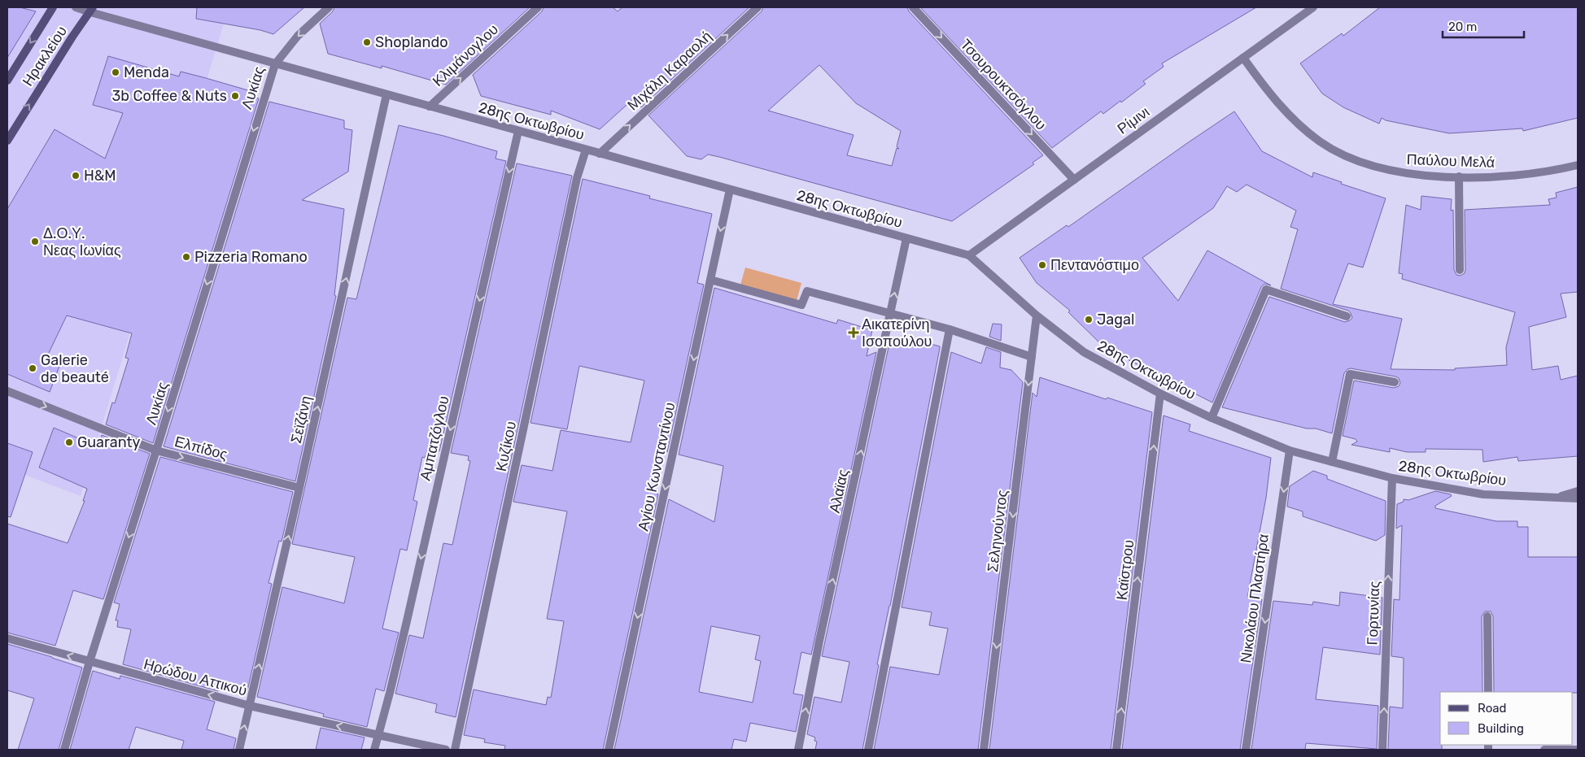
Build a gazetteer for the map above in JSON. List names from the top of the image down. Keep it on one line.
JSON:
{"streets":{"main road":["Ηρακλείου"],"street":["Κλιμάνογλου","Μιχάλη Καραολή","Τσουρουκτσόγλου","Λυκίας","Ρίμινι","28ης Οκτωβρίου","Παύλου Μελά","Σεϊζάνη","Αμπατζόγλου","Κυζίκου","Ελπίδος","Αγίου Κωνσταντίνου","Αλαϊας","Σεληνούντος","Καϊστρου","Νικολάου Πλαστήρα","Γορτυνίας","Ηρώδου Αττικού"]},"crossings":[["Κλιμάνογλου","28ης Οκτωβρίου"],["Ηρακλείου","28ης Οκτωβρίου"],["Μιχάλη Καραολή","28ης Οκτωβρίου"],["Τσουρουκτσόγλου","Ρίμινι"],["Λυκίας","28ης Οκτωβρίου"],["Λυκίας","Ελπίδος"],["Λυκίας","Ηρώδου Αττικού"],["Ρίμινι","28ης Οκτωβρίου"],["Ρίμινι","Παύλου Μελά"],["28ης Οκτωβρίου","Σεϊζάνη"],["28ης Οκτωβρίου","Αμπατζόγλου"],["28ης Οκτωβρίου","Κυζίκου"],["28ης Οκτωβρίου","Αγίου Κωνσταντίνου"],["28ης Οκτωβρίου","Αλαϊας"],["28ης Οκτωβρίου","Σεληνούντος"],["28ης Οκτωβρίου","Καϊστρου"],["28ης Οκτωβρίου","Νικολάου Πλαστήρα"],["28ης Οκτωβρίου","Γορτυνίας"],["Σεϊζάνη","Ελπίδος"],["Σεϊζάνη","Ηρώδου Αττικού"],["Αμπατζόγλου","Ηρώδου Αττικού"]],"one_way":["Κλιμάνογλου","Μιχάλη Καραολή","Τσουρουκτσόγλου","Λυκίας","Σεϊζάνη","Αμπατζόγλου","Ελπίδος","Αγίου Κωνσταντίνου","Σεληνούντος","Καϊστρου","Νικολάου Πλαστήρα","Γορτυνίας","Ηρώδου Αττικού"],"places":{"other":["Shoplando","Menda","3b Coffee & Nuts","H&M","Δ.Ο.Υ. Νεας Ιωνίας","Pizzeria Romano","Πεντανόστιμο","Jagal","Galerie de beauté","Guaranty"],"health":["Αικατερίνη Ισοπούλου"]},"legend":["Road","Building"],"scale_bar":"20 m"}
